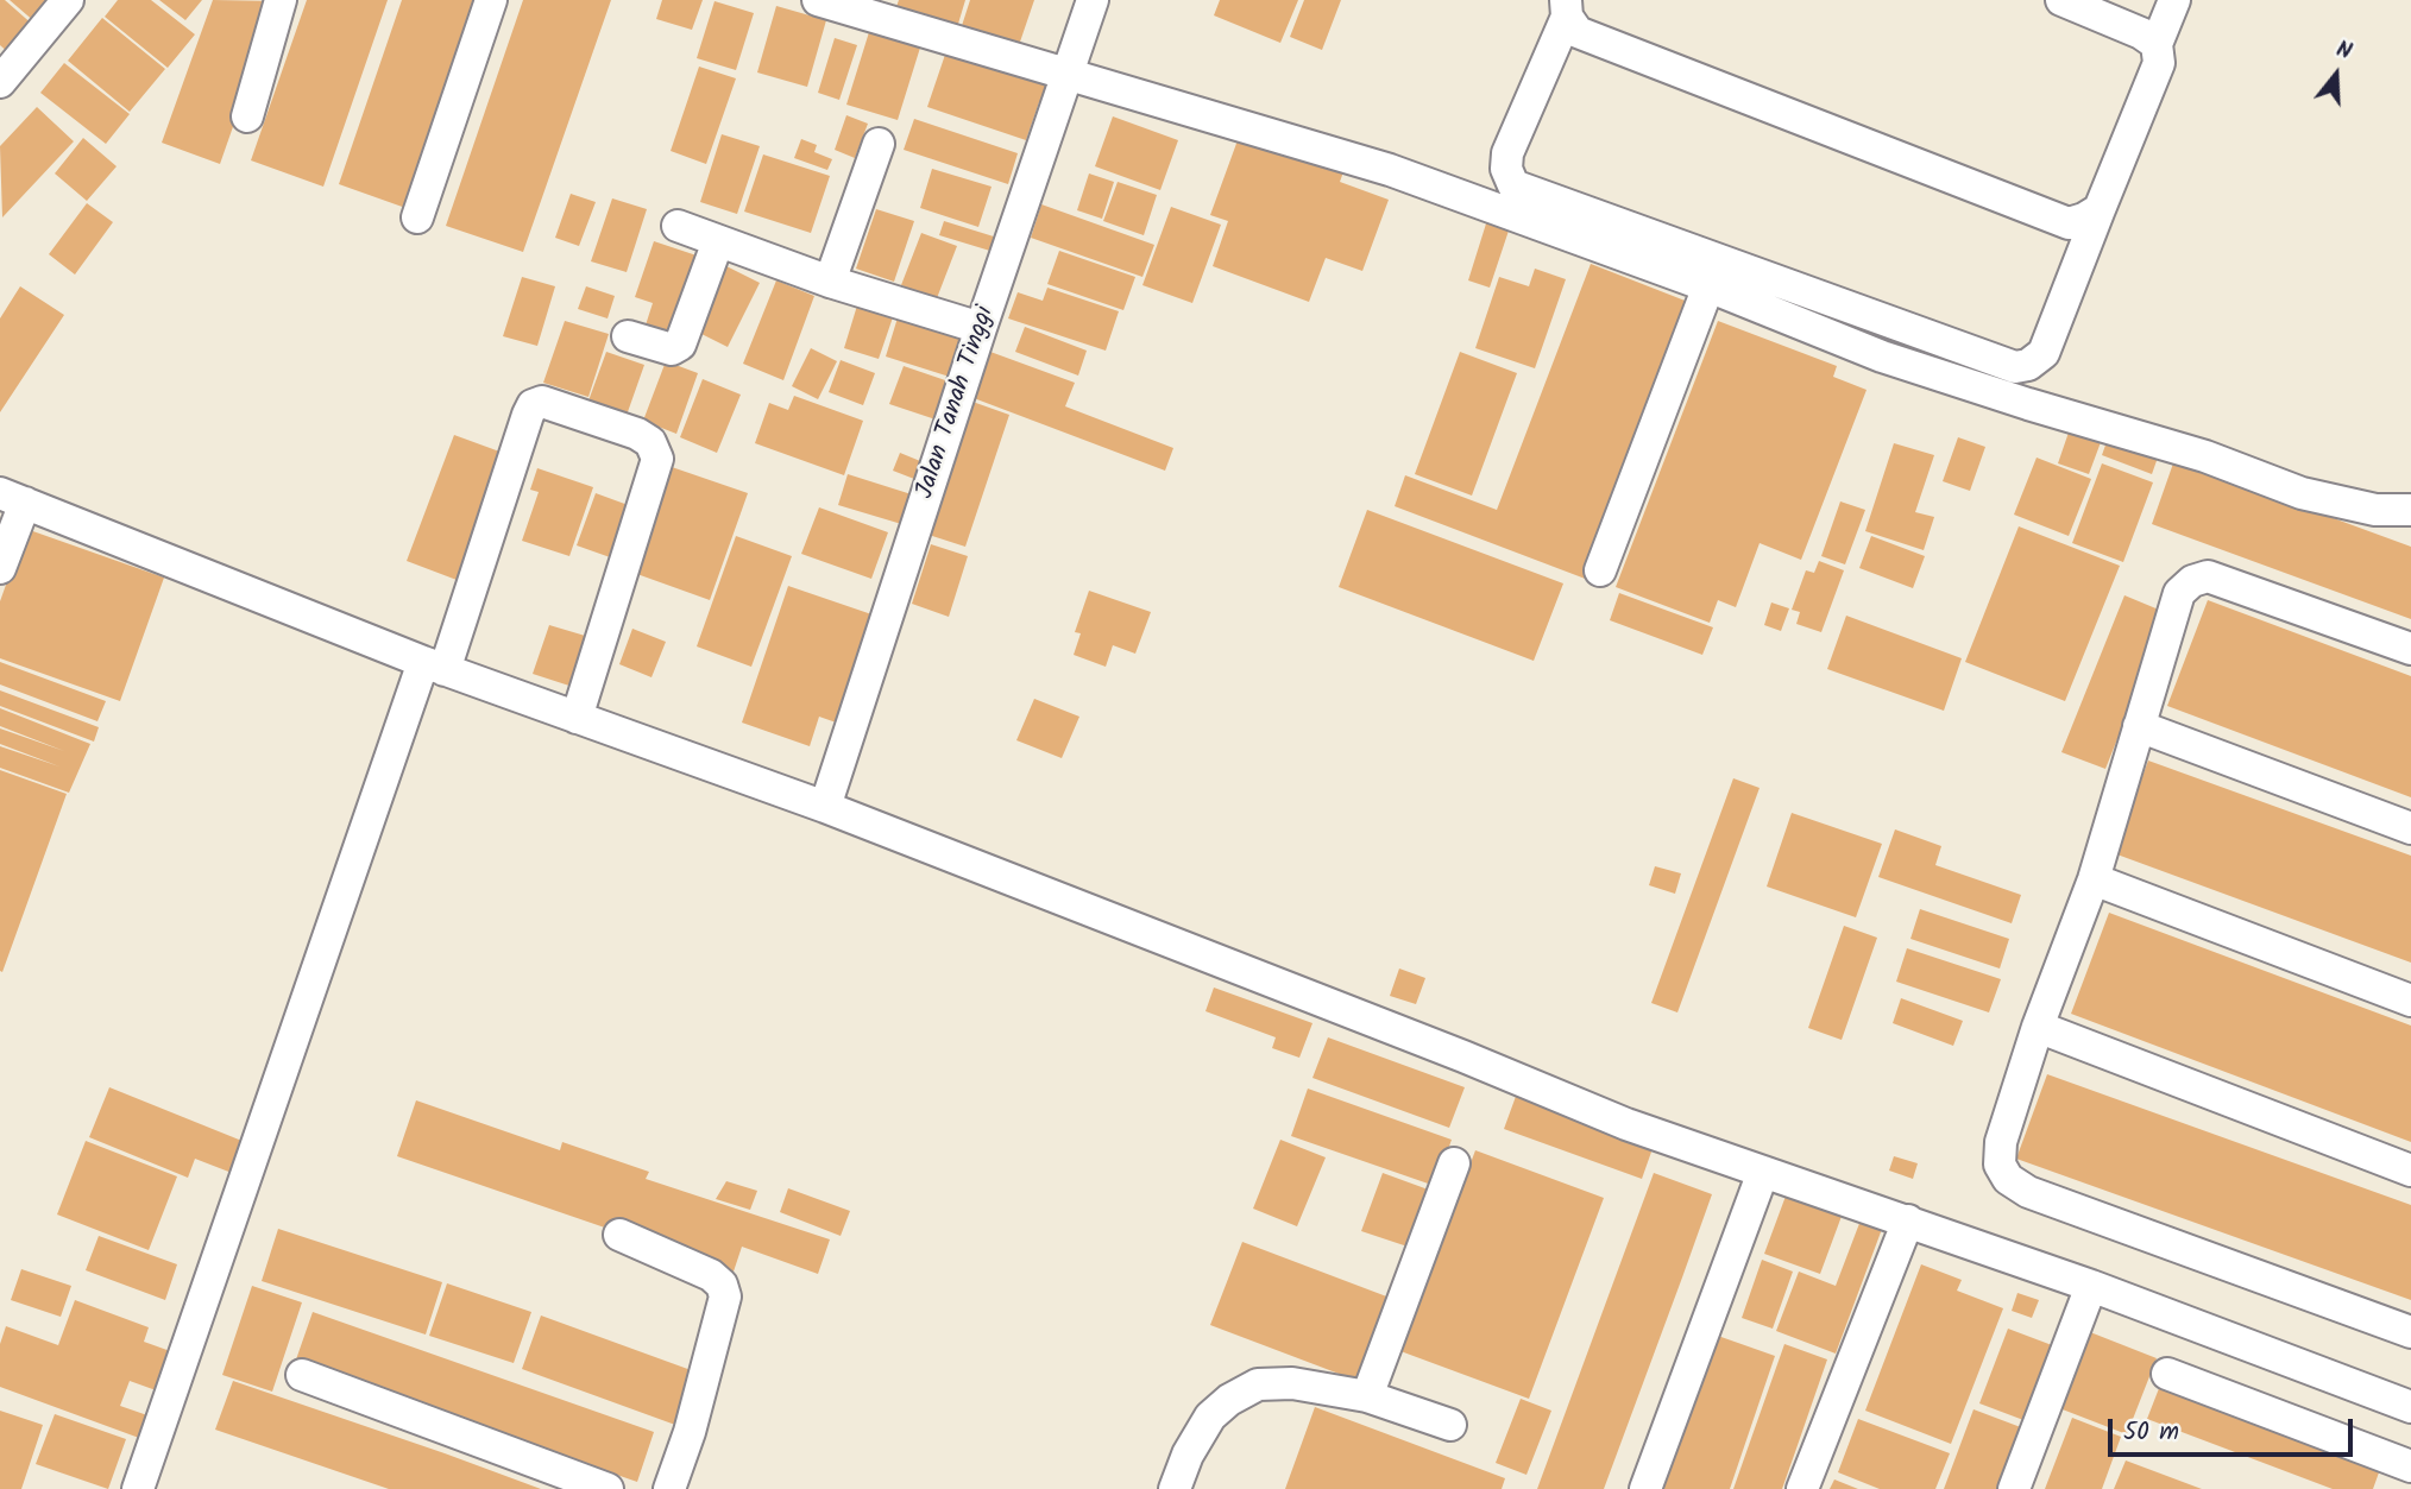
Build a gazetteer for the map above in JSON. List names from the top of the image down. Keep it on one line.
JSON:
{"streets":{"street":["Jalan Tanah Tinggi"]},"scale_bar":"50 m","north":"top"}
